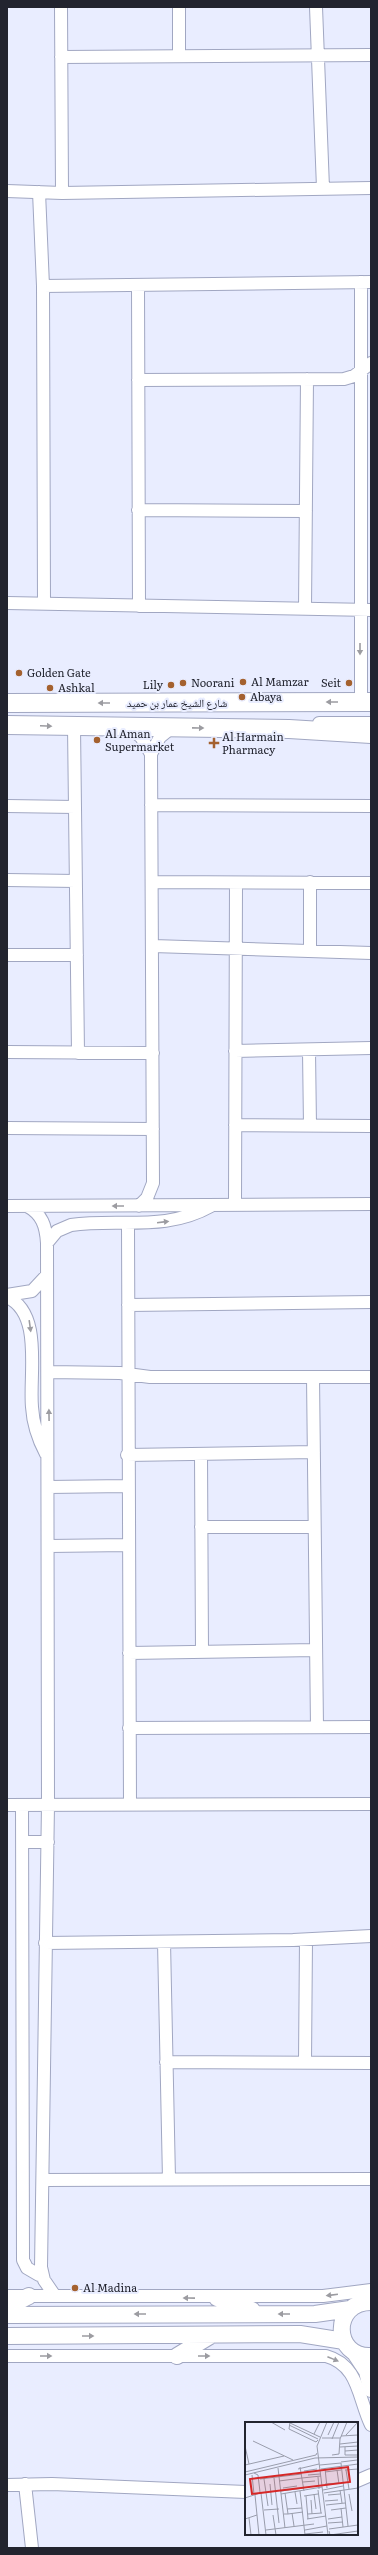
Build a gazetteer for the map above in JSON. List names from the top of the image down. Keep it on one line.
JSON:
{"streets":{"main road":["شارع الشيخ عمار بن حميد"]},"places":{"other":["Golden Gate","Al Mamzar","Noorani","Seit","Lily","Ashkal","Abaya","Al Aman Supermarket","Al Madina"],"health":["Al Harmain Pharmacy"]}}
